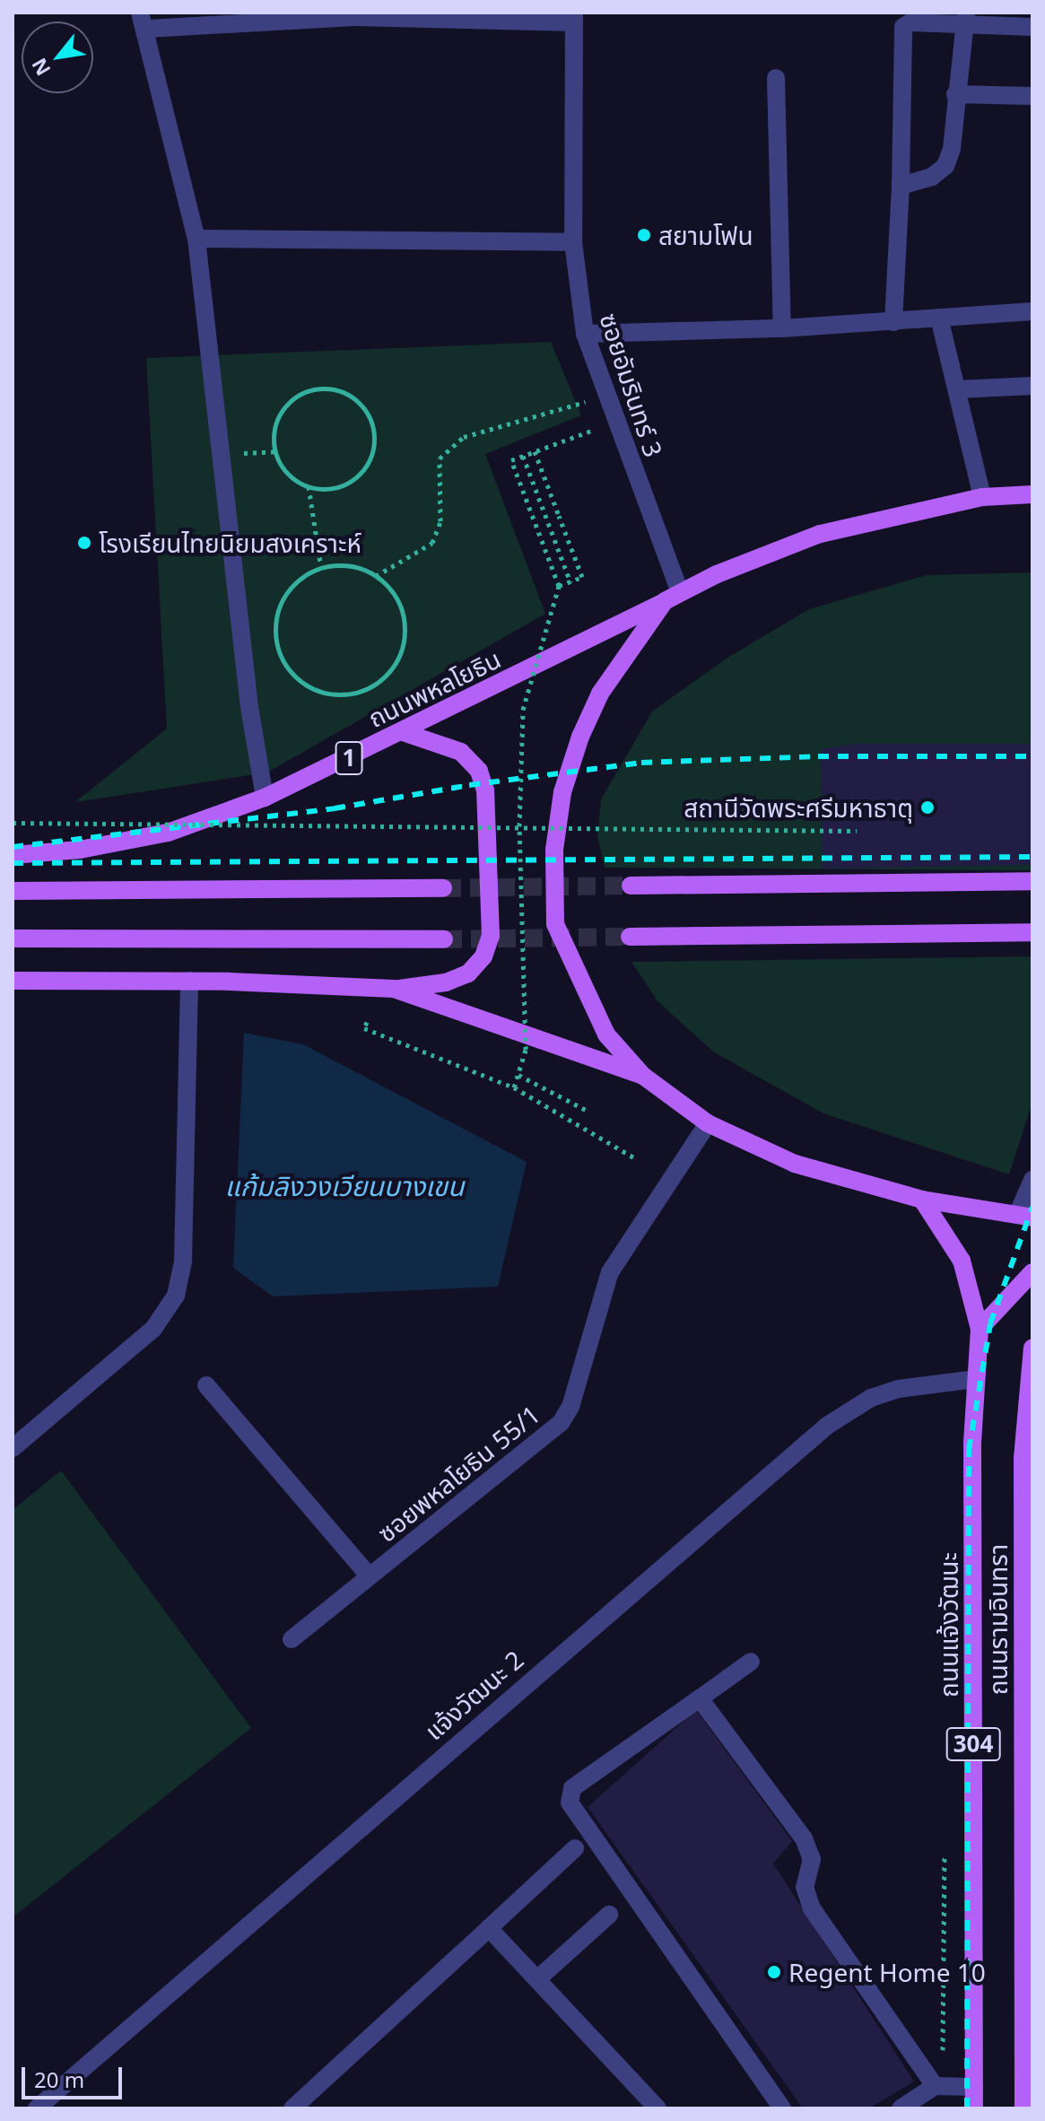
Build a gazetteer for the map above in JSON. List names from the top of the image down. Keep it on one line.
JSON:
{"streets":{"main road":["ถนนพหลโยธิน","1","ถนนรามอินทรา","ถนนแจ้งวัฒนะ","304"],"street":["ซอยอัมรินทร์ 3","ซอยพหลโยธิน 55/1","แจ้งวัฒนะ 2"]},"crossings":[["ซอยอัมรินทร์ 3","ถนนพหลโยธิน"],["ถนนแจ้งวัฒนะ","แจ้งวัฒนะ 2"]],"water":["แก้มลิงวงเวียนบางเขน"],"places":["สยามโฟน","โรงเรียนไทยนิยมสงเคราะห์","สถานีวัดพระศรีมหาธาตุ","Regent Home 10"],"scale_bar":"20 m","north":"bottom left"}
